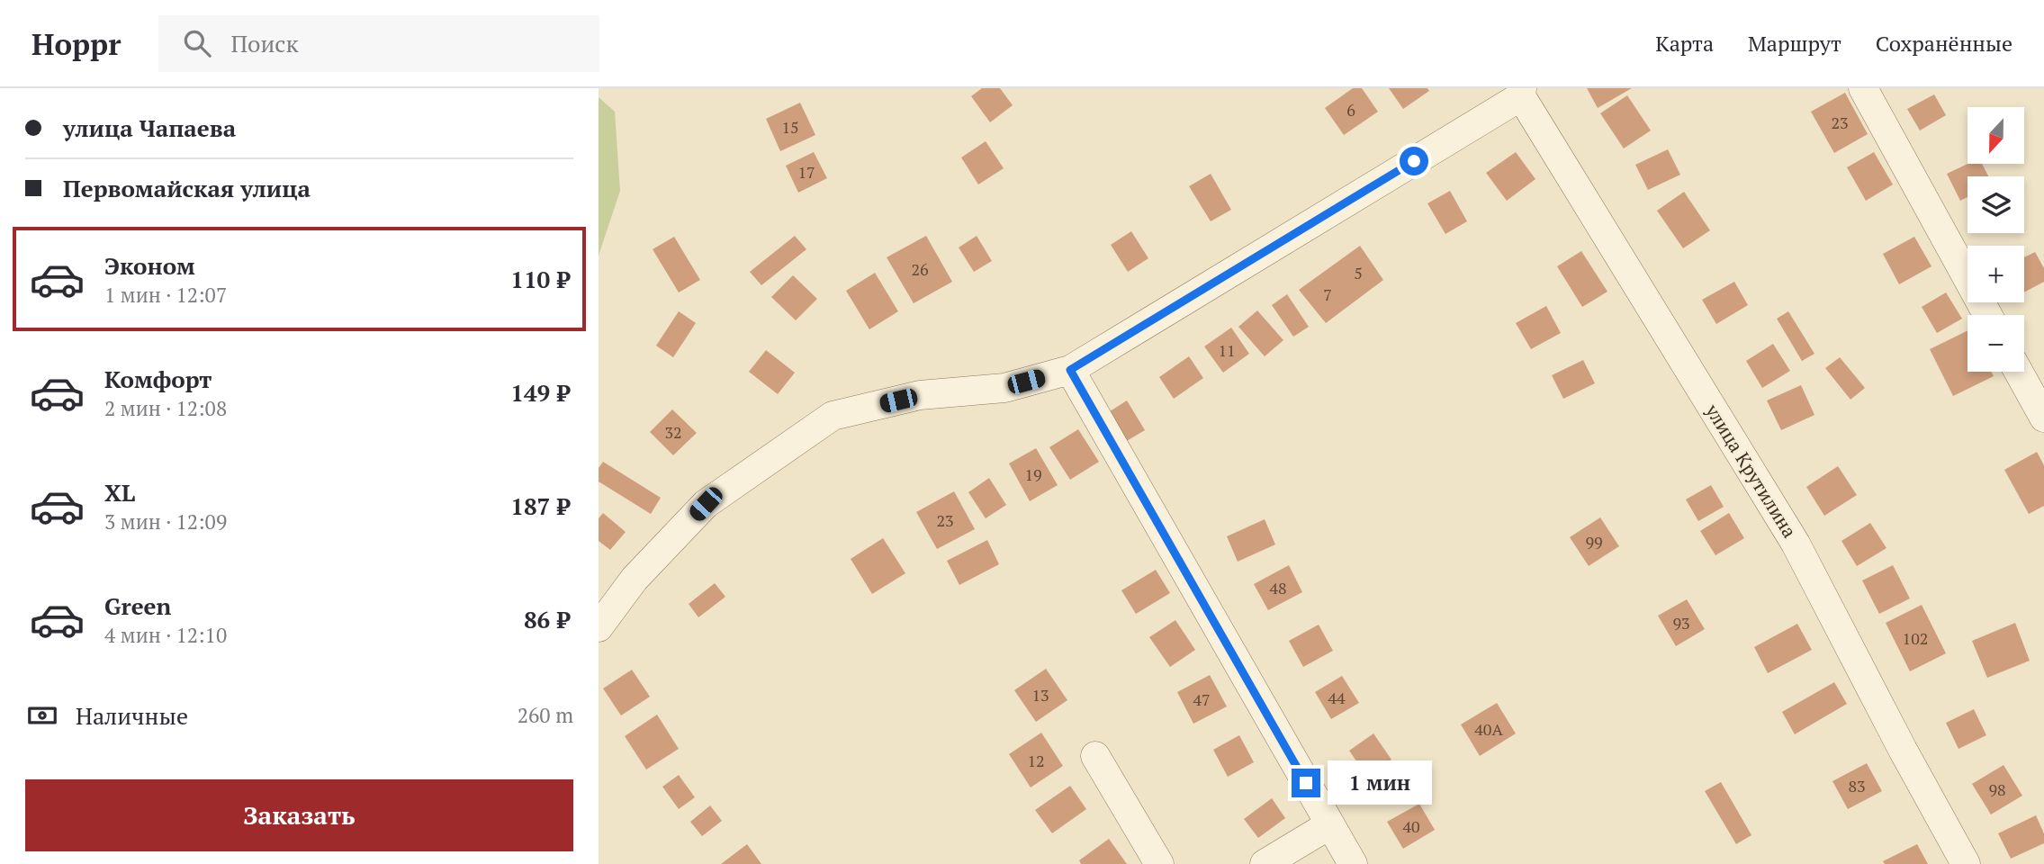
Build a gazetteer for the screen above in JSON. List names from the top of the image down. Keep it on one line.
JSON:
{"streets":{"street":["улица Крутилина"]},"house_numbers":["6","23","15","17","26","5","7","11","32","19","23","99","48","93","102","13","44","47","40А","12","83","98","40"],"north":"bottom","page":{"header":"Hoppr","search":"Поиск","nav":["Карта","Маршрут","Сохранённые"],"banner":["улица Чапаева","Первомайская улица"],"map_buttons":["+","−"],"list":[{"name":"Эконом","note":"1 мин · 12:07","value":"110 ₽"},{"name":"Комфорт","note":"2 мин · 12:08","value":"149 ₽"},{"name":"XL","note":"3 мин · 12:09","value":"187 ₽"},{"name":"Green","note":"4 мин · 12:10","value":"86 ₽"}],"pay":["Наличные","260 m"],"bubble":"1 мин","buttons":"Заказать"}}
